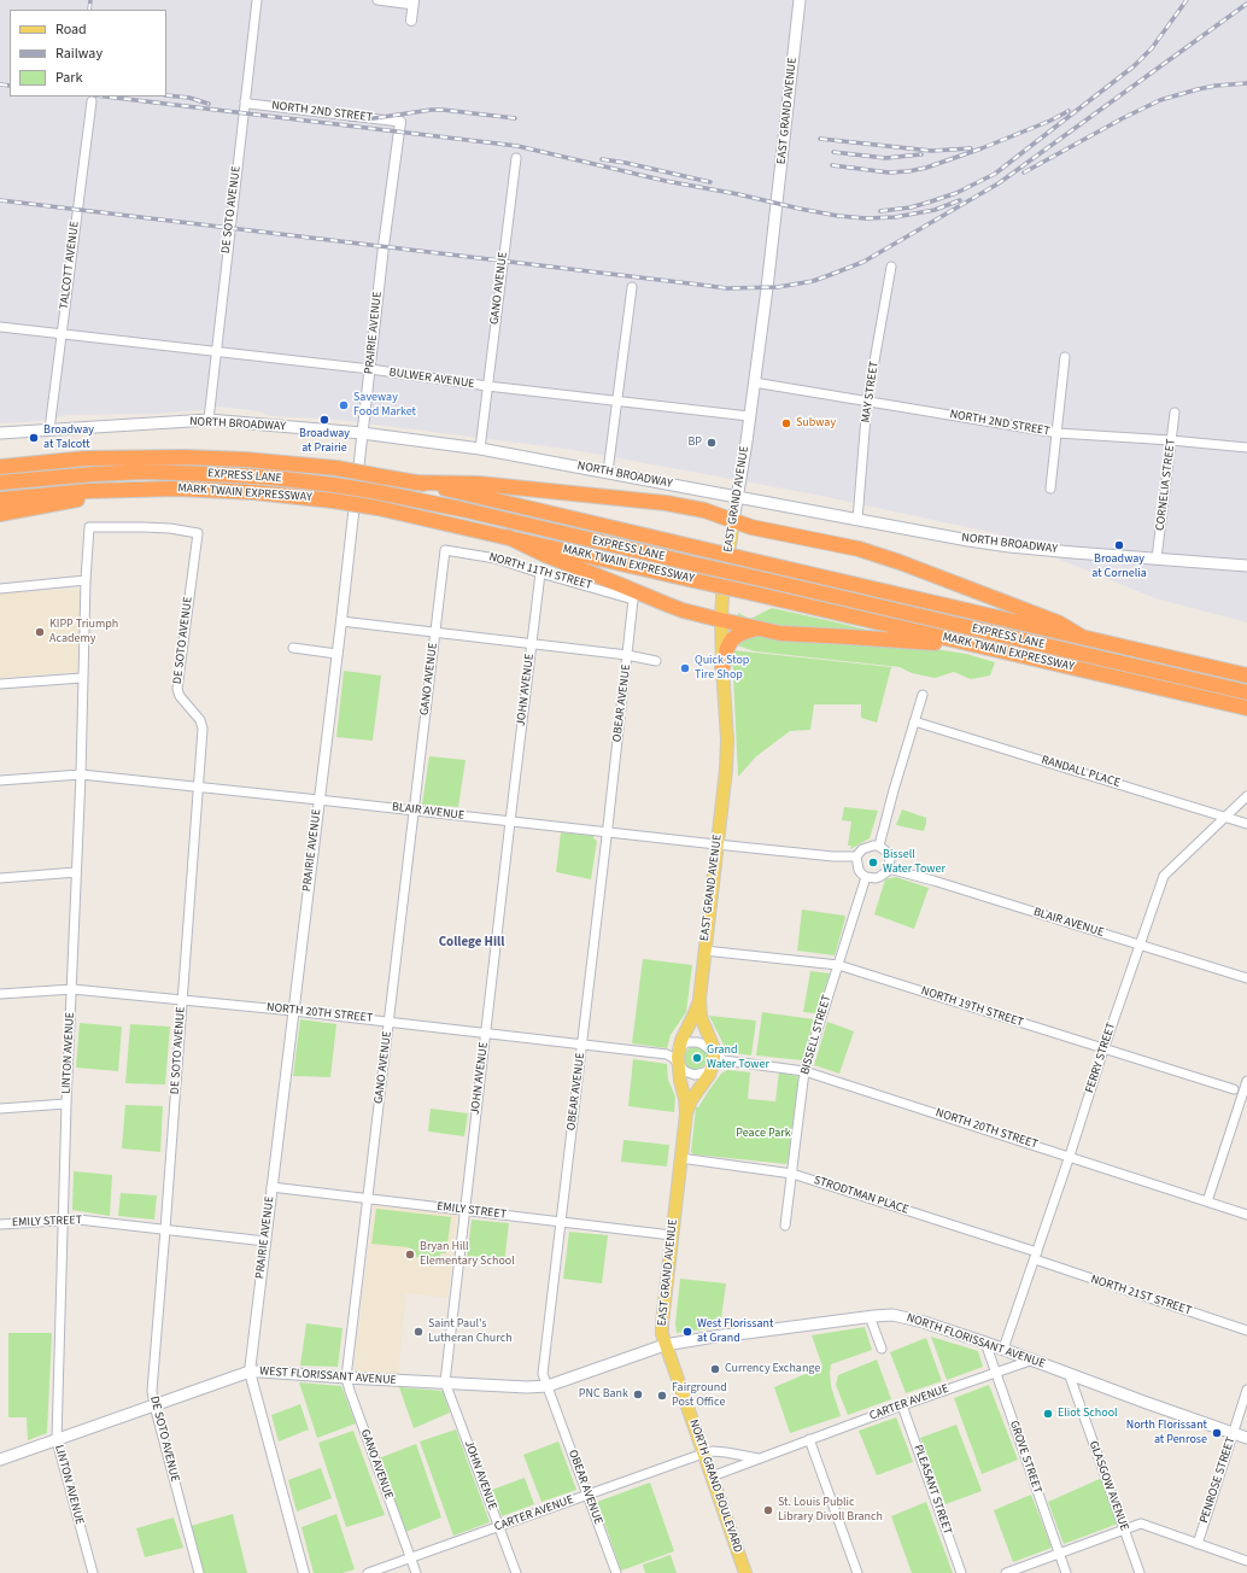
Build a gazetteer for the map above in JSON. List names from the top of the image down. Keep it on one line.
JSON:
{"streets":{"highway":["EXPRESS LANE","MARK TWAIN EXPRESSWAY"],"main road":["EAST GRAND AVENUE","NORTH BROADWAY","NORTH FLORISSANT AVENUE","WEST FLORISSANT AVENUE","NORTH GRAND BOULEVARD"],"street":["NORTH 2ND STREET","DE SOTO AVENUE","TALCOTT AVENUE","GANO AVENUE","PRAIRIE AVENUE","BULWER AVENUE","MAY STREET","CORNELIA STREET","NORTH 11TH STREET","JOHN AVENUE","OBEAR AVENUE","RANDALL PLACE","BLAIR AVENUE","NORTH 19TH STREET","NORTH 20TH STREET","BISSELL STREET","LINTON AVENUE","FERRY STREET","STRODTMAN PLACE","EMILY STREET","NORTH 21ST STREET","CARTER AVENUE","GROVE STREET","PENROSE STREET","GLASGOW AVENUE","PLEASANT STREET"]},"crossings":[["EAST GRAND AVENUE","NORTH 2ND STREET"],["EAST GRAND AVENUE","BULWER AVENUE"],["EAST GRAND AVENUE","NORTH BROADWAY"],["EAST GRAND AVENUE","BLAIR AVENUE"],["EAST GRAND AVENUE","NORTH 19TH STREET"],["EAST GRAND AVENUE","NORTH 20TH STREET"],["EAST GRAND AVENUE","STRODTMAN PLACE"],["EAST GRAND AVENUE","EMILY STREET"],["EAST GRAND AVENUE","NORTH FLORISSANT AVENUE"],["EAST GRAND AVENUE","WEST FLORISSANT AVENUE"],["EAST GRAND AVENUE","NORTH GRAND BOULEVARD"],["NORTH 2ND STREET","DE SOTO AVENUE"],["NORTH 2ND STREET","PRAIRIE AVENUE"],["NORTH 2ND STREET","MAY STREET"],["NORTH 2ND STREET","CORNELIA STREET"],["DE SOTO AVENUE","BULWER AVENUE"],["DE SOTO AVENUE","NORTH BROADWAY"],["DE SOTO AVENUE","BLAIR AVENUE"],["DE SOTO AVENUE","NORTH 20TH STREET"],["DE SOTO AVENUE","LINTON AVENUE"],["DE SOTO AVENUE","EMILY STREET"],["DE SOTO AVENUE","WEST FLORISSANT AVENUE"],["TALCOTT AVENUE","BULWER AVENUE"],["TALCOTT AVENUE","NORTH BROADWAY"],["GANO AVENUE","BULWER AVENUE"],["GANO AVENUE","NORTH BROADWAY"],["GANO AVENUE","NORTH 11TH STREET"],["GANO AVENUE","BLAIR AVENUE"],["GANO AVENUE","NORTH 20TH STREET"],["GANO AVENUE","EMILY STREET"],["GANO AVENUE","WEST FLORISSANT AVENUE"],["GANO AVENUE","CARTER AVENUE"],["PRAIRIE AVENUE","BULWER AVENUE"],["PRAIRIE AVENUE","NORTH BROADWAY"],["PRAIRIE AVENUE","BLAIR AVENUE"],["PRAIRIE AVENUE","NORTH 20TH STREET"],["PRAIRIE AVENUE","EMILY STREET"],["PRAIRIE AVENUE","WEST FLORISSANT AVENUE"],["MAY STREET","NORTH BROADWAY"],["NORTH BROADWAY","CORNELIA STREET"],["NORTH 11TH STREET","JOHN AVENUE"],["NORTH 11TH STREET","OBEAR AVENUE"],["JOHN AVENUE","BLAIR AVENUE"],["JOHN AVENUE","NORTH 20TH STREET"],["JOHN AVENUE","EMILY STREET"],["JOHN AVENUE","WEST FLORISSANT AVENUE"],["JOHN AVENUE","CARTER AVENUE"],["OBEAR AVENUE","BLAIR AVENUE"],["OBEAR AVENUE","NORTH 20TH STREET"],["OBEAR AVENUE","EMILY STREET"],["OBEAR AVENUE","WEST FLORISSANT AVENUE"],["OBEAR AVENUE","CARTER AVENUE"],["RANDALL PLACE","FERRY STREET"],["BLAIR AVENUE","BISSELL STREET"],["BLAIR AVENUE","LINTON AVENUE"],["BLAIR AVENUE","FERRY STREET"],["NORTH 19TH STREET","BISSELL STREET"],["NORTH 19TH STREET","FERRY STREET"],["NORTH 20TH STREET","BISSELL STREET"],["NORTH 20TH STREET","LINTON AVENUE"],["NORTH 20TH STREET","FERRY STREET"],["BISSELL STREET","STRODTMAN PLACE"],["LINTON AVENUE","EMILY STREET"],["LINTON AVENUE","WEST FLORISSANT AVENUE"],["FERRY STREET","STRODTMAN PLACE"],["FERRY STREET","NORTH 21ST STREET"],["FERRY STREET","NORTH FLORISSANT AVENUE"],["STRODTMAN PLACE","NORTH 21ST STREET"],["NORTH FLORISSANT AVENUE","WEST FLORISSANT AVENUE"],["NORTH FLORISSANT AVENUE","CARTER AVENUE"],["NORTH FLORISSANT AVENUE","GROVE STREET"],["NORTH FLORISSANT AVENUE","PENROSE STREET"],["NORTH FLORISSANT AVENUE","NORTH GRAND BOULEVARD"],["NORTH FLORISSANT AVENUE","GLASGOW AVENUE"],["WEST FLORISSANT AVENUE","NORTH GRAND BOULEVARD"],["CARTER AVENUE","GROVE STREET"],["CARTER AVENUE","NORTH GRAND BOULEVARD"],["CARTER AVENUE","PLEASANT STREET"]],"districts":["College Hill"],"parks":["Peace Park"],"places":["Saveway Food Market","Broadway at Prairie","Subway","Broadway at Talcott","BP","Broadway at Cornelia","KIPP Triumph Academy","Quick Stop Tire Shop","Bissell Water Tower","Grand Water Tower","Bryan Hill Elementary School","Saint Paul's Lutheran Church","West Florissant at Grand","Currency Exchange","PNC Bank","Fairground Post Office","Eliot School","North Florissant at Penrose","St. Louis Public Library Divoll Branch"],"legend":["Road","Railway","Park"]}
